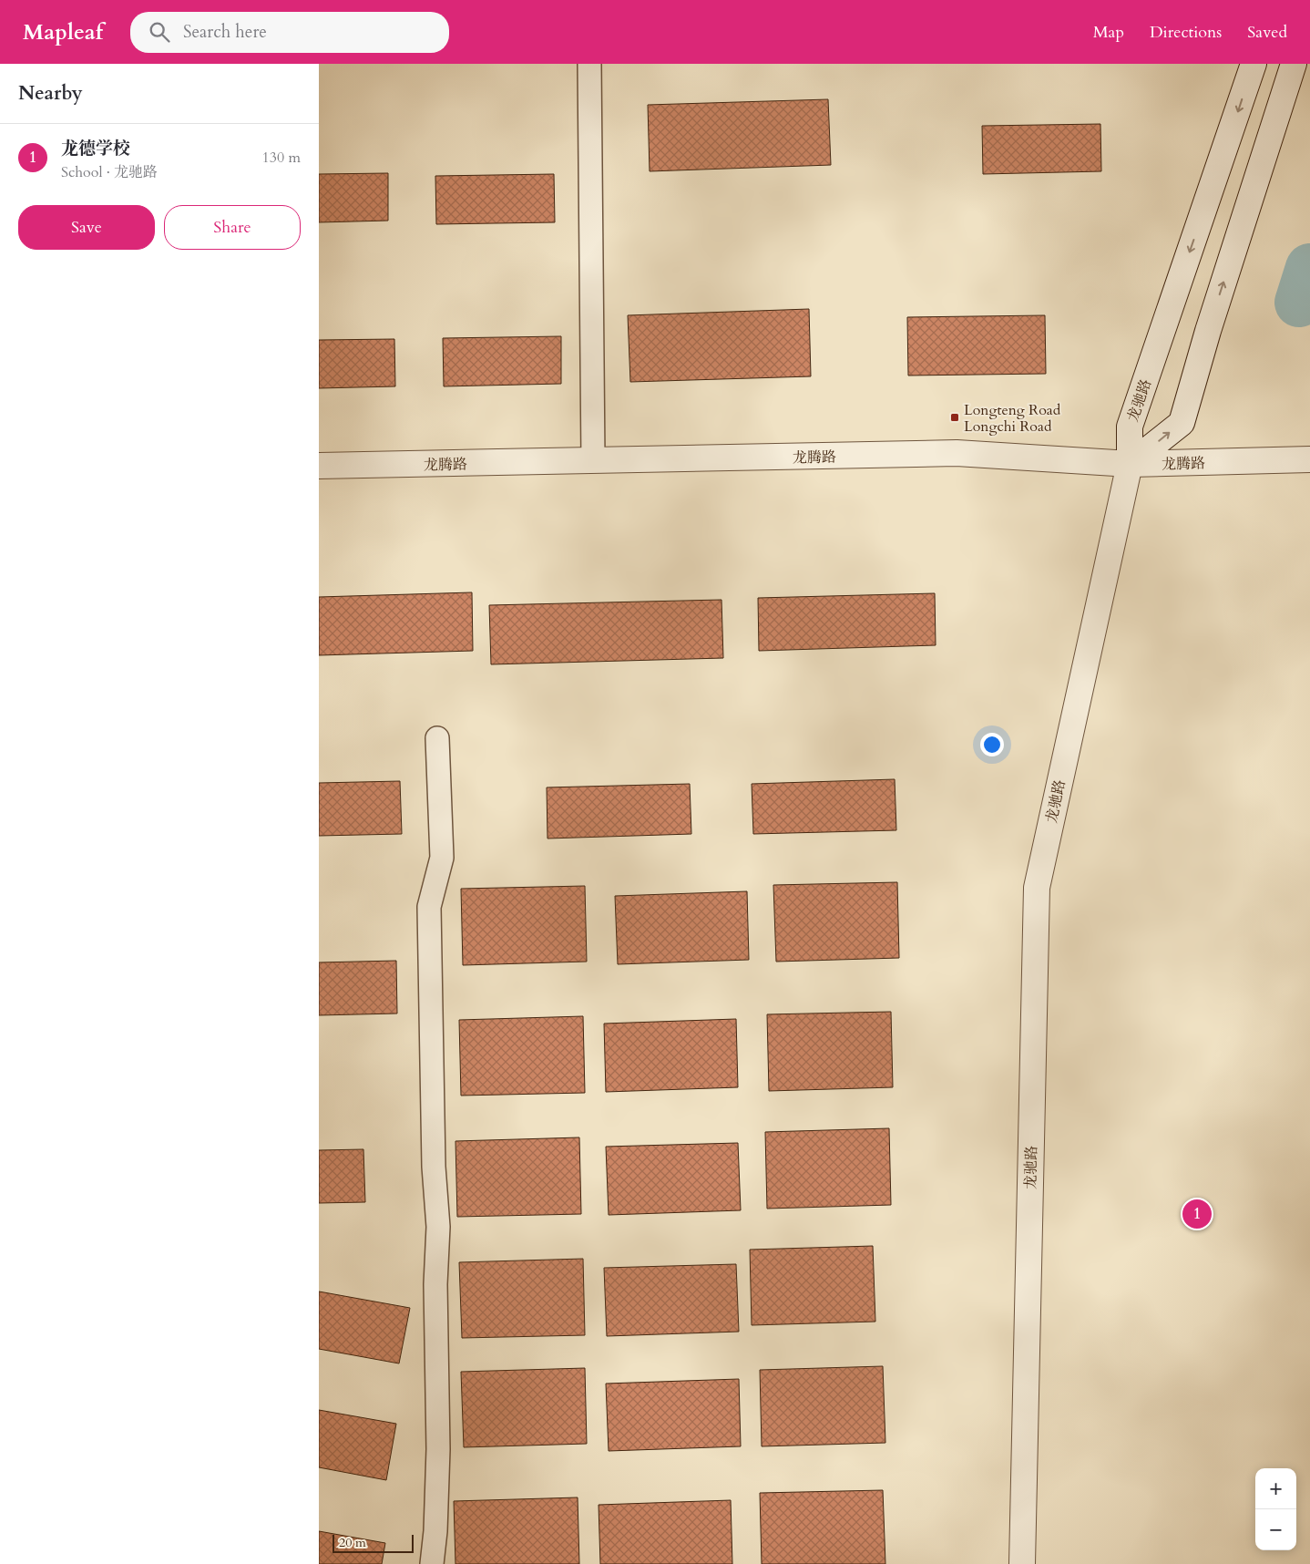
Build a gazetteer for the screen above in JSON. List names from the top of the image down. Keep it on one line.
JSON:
{"streets":{"street":["龙驰路","龙腾路"]},"crossings":[["龙驰路","龙腾路"]],"places":{"transit":["Longteng Road Longchi Road"]},"scale_bar":"20 m","page":{"header":"Mapleaf","search":"Search here","nav":["Map","Directions","Saved"],"heading":"Nearby","list":[{"mark":"1","name":"龙德学校","note":"School · 龙驰路","value":"130 m"}],"buttons":["Save","Share"],"pins":"1","map_buttons":["+","−"],"scale":"20 m"}}
